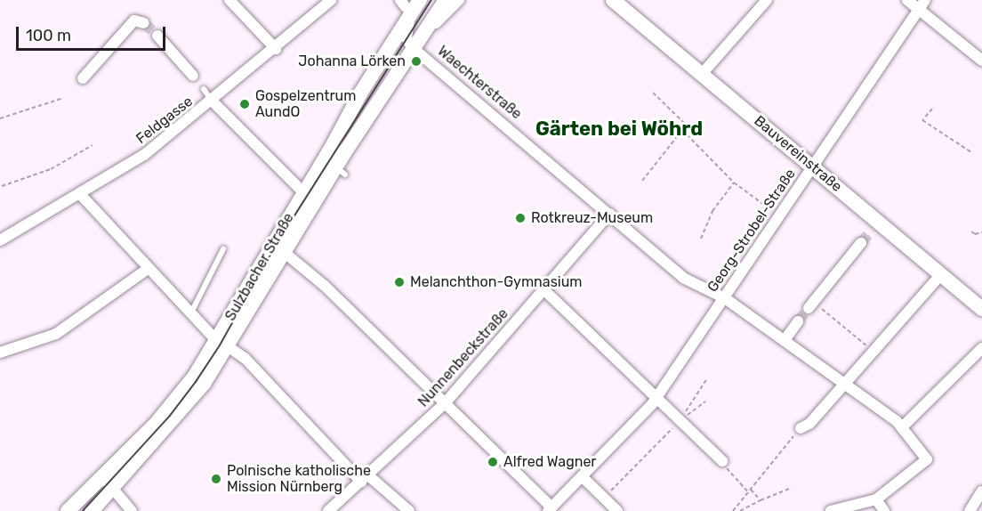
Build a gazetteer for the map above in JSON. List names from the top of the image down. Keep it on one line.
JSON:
{"streets":{"main road":["Bauvereinstraße","Sulzbacher Straße"],"street":["Waechterstraße","Feldgasse","Georg-Strobel-Straße","Nunnenbeckstraße"]},"crossings":[["Waechterstraße","Georg-Strobel-Straße"],["Waechterstraße","Sulzbacher Straße"],["Waechterstraße","Nunnenbeckstraße"],["Bauvereinstraße","Georg-Strobel-Straße"]],"districts":["Gärten bei Wöhrd"],"places":["Johanna Lörken","Gospelzentrum AundO","Rotkreuz-Museum","Melanchthon-Gymnasium","Alfred Wagner","Polnische katholische Mission Nürnberg"],"scale_bar":"100 m"}
